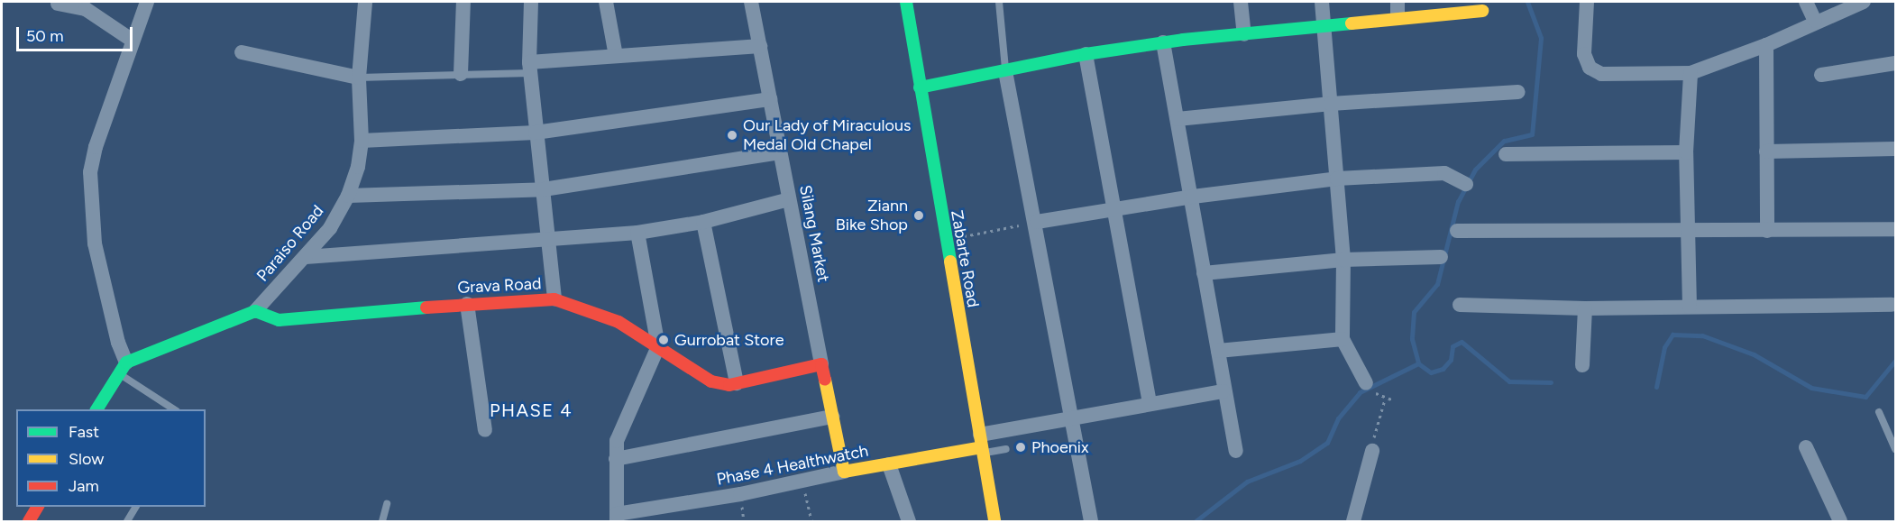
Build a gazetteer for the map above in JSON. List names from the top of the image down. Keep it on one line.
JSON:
{"streets":{"street":["Silang Market","Paraiso Road","Zabarte Road","Grava Road","Phase 4 Healthwatch"]},"crossings":[["Silang Market","Grava Road"],["Silang Market","Phase 4 Healthwatch"],["Paraiso Road","Grava Road"],["Zabarte Road","Phase 4 Healthwatch"]],"districts":["PHASE 4"],"places":["Our Lady of Miraculous Medal Old Chapel","Ziann Bike Shop","Gurrobat Store","Phoenix"],"legend":["Fast","Slow","Jam"],"scale_bar":"50 m"}
